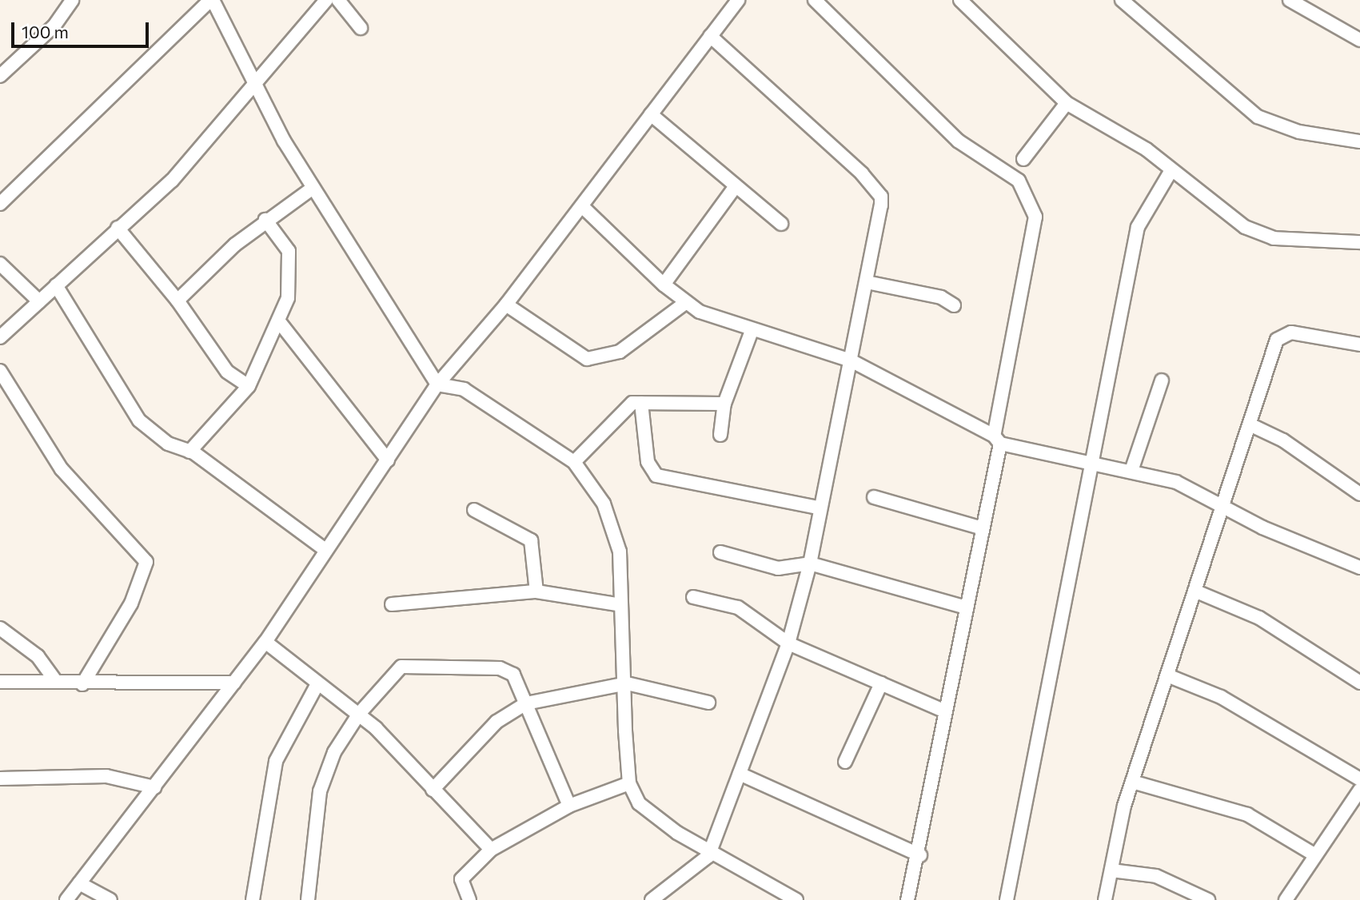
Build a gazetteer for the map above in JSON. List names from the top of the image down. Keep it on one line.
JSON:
{"scale_bar":"100 m"}
